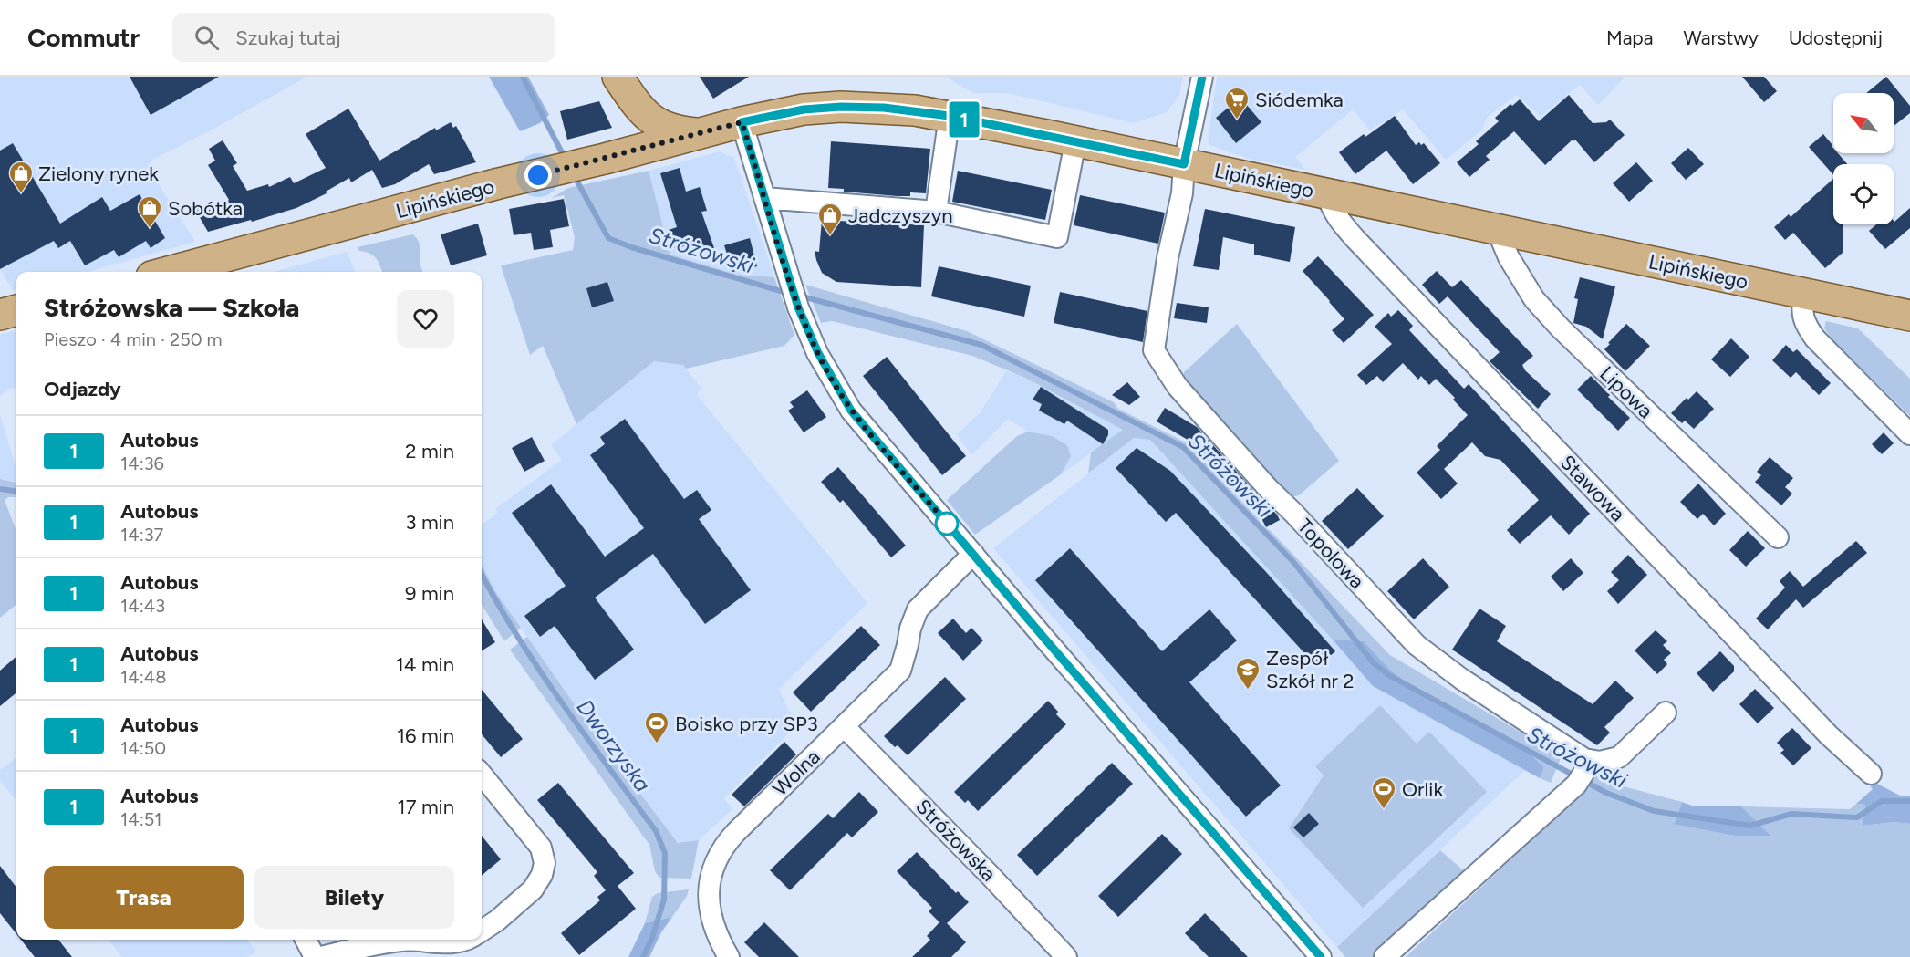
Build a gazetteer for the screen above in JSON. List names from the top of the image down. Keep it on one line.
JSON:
{"streets":{"main road":["Lipińskiego"],"street":["Lipowa","Stawowa","Topolowa","Wolna","Stróżowska"]},"crossings":[["Lipińskiego","Lipowa"],["Lipińskiego","Stawowa"],["Lipińskiego","Topolowa"],["Wolna","Stróżowska"]],"water":["Stróżowski","Dworzyska"],"places":{"supermarket":["Siódemka"],"shop":["Zielony rynek","Sobótka","Jadczyszyn"],"school or university":["Zespół Szkół nr 2"],"sports":["Boisko przy SP3","Orlik"]},"lines":["bus line 1"],"north":"top left","page":{"header":"Commutr","search":"Szukaj tutaj","nav":["Mapa","Warstwy","Udostępnij"],"on_map":"1","heading":[["Stróżowska — Szkoła","Pieszo · 4 min · 250 m"],"Odjazdy"],"list":[{"mark":"1","name":"Autobus","note":"14:36","value":"2 min"},{"mark":"1","name":"Autobus","note":"14:37","value":"3 min"},{"mark":"1","name":"Autobus","note":"14:43","value":"9 min"},{"mark":"1","name":"Autobus","note":"14:48","value":"14 min"},{"mark":"1","name":"Autobus","note":"14:50","value":"16 min"},{"mark":"1","name":"Autobus","note":"14:51","value":"17 min"}],"buttons":["Trasa","Bilety"]}}
